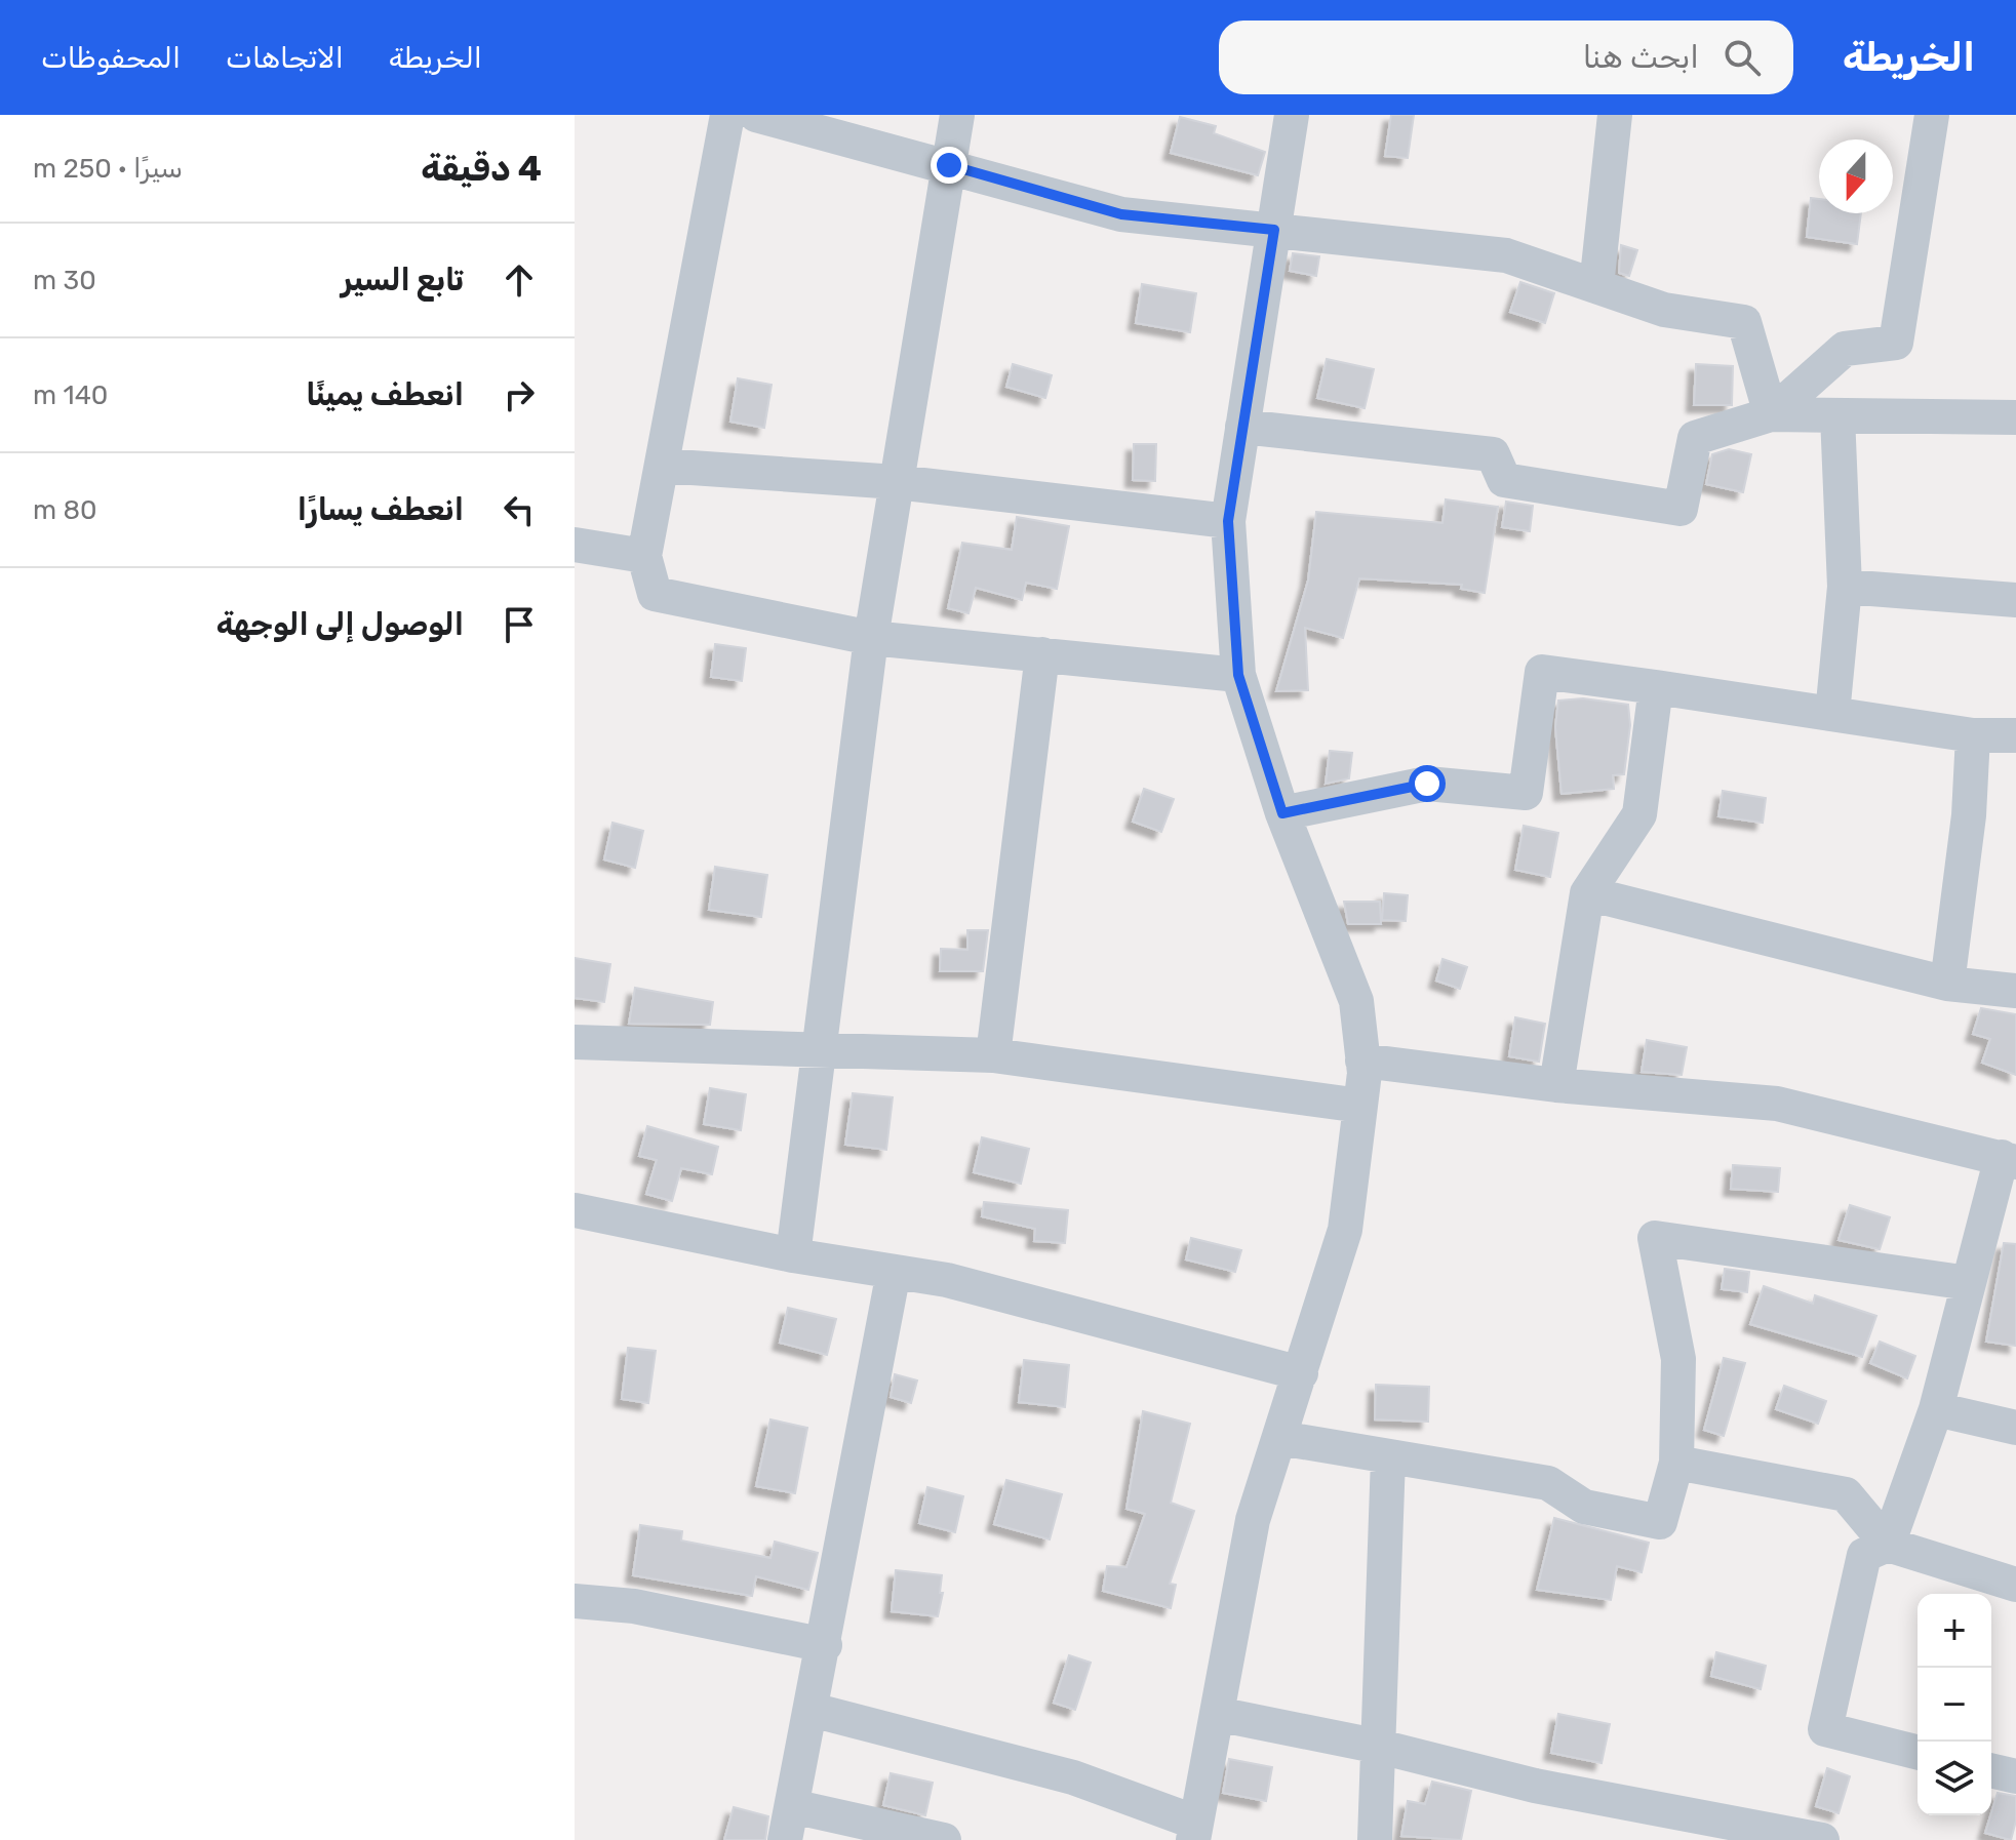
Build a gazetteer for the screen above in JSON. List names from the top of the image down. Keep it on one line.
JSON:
{"north":"bottom","page":{"header":"الخريطة","search":"ابحث هنا","nav":["الخريطة","الاتجاهات","المحفوظات"],"heading":["4 دقيقة","سيرًا · 250 m"],"list":[["تابع السير","30 m"],["انعطف يمينًا","140 m"],["انعطف يسارًا","80 m"],"الوصول إلى الوجهة"],"map_buttons":["+","−"]}}
